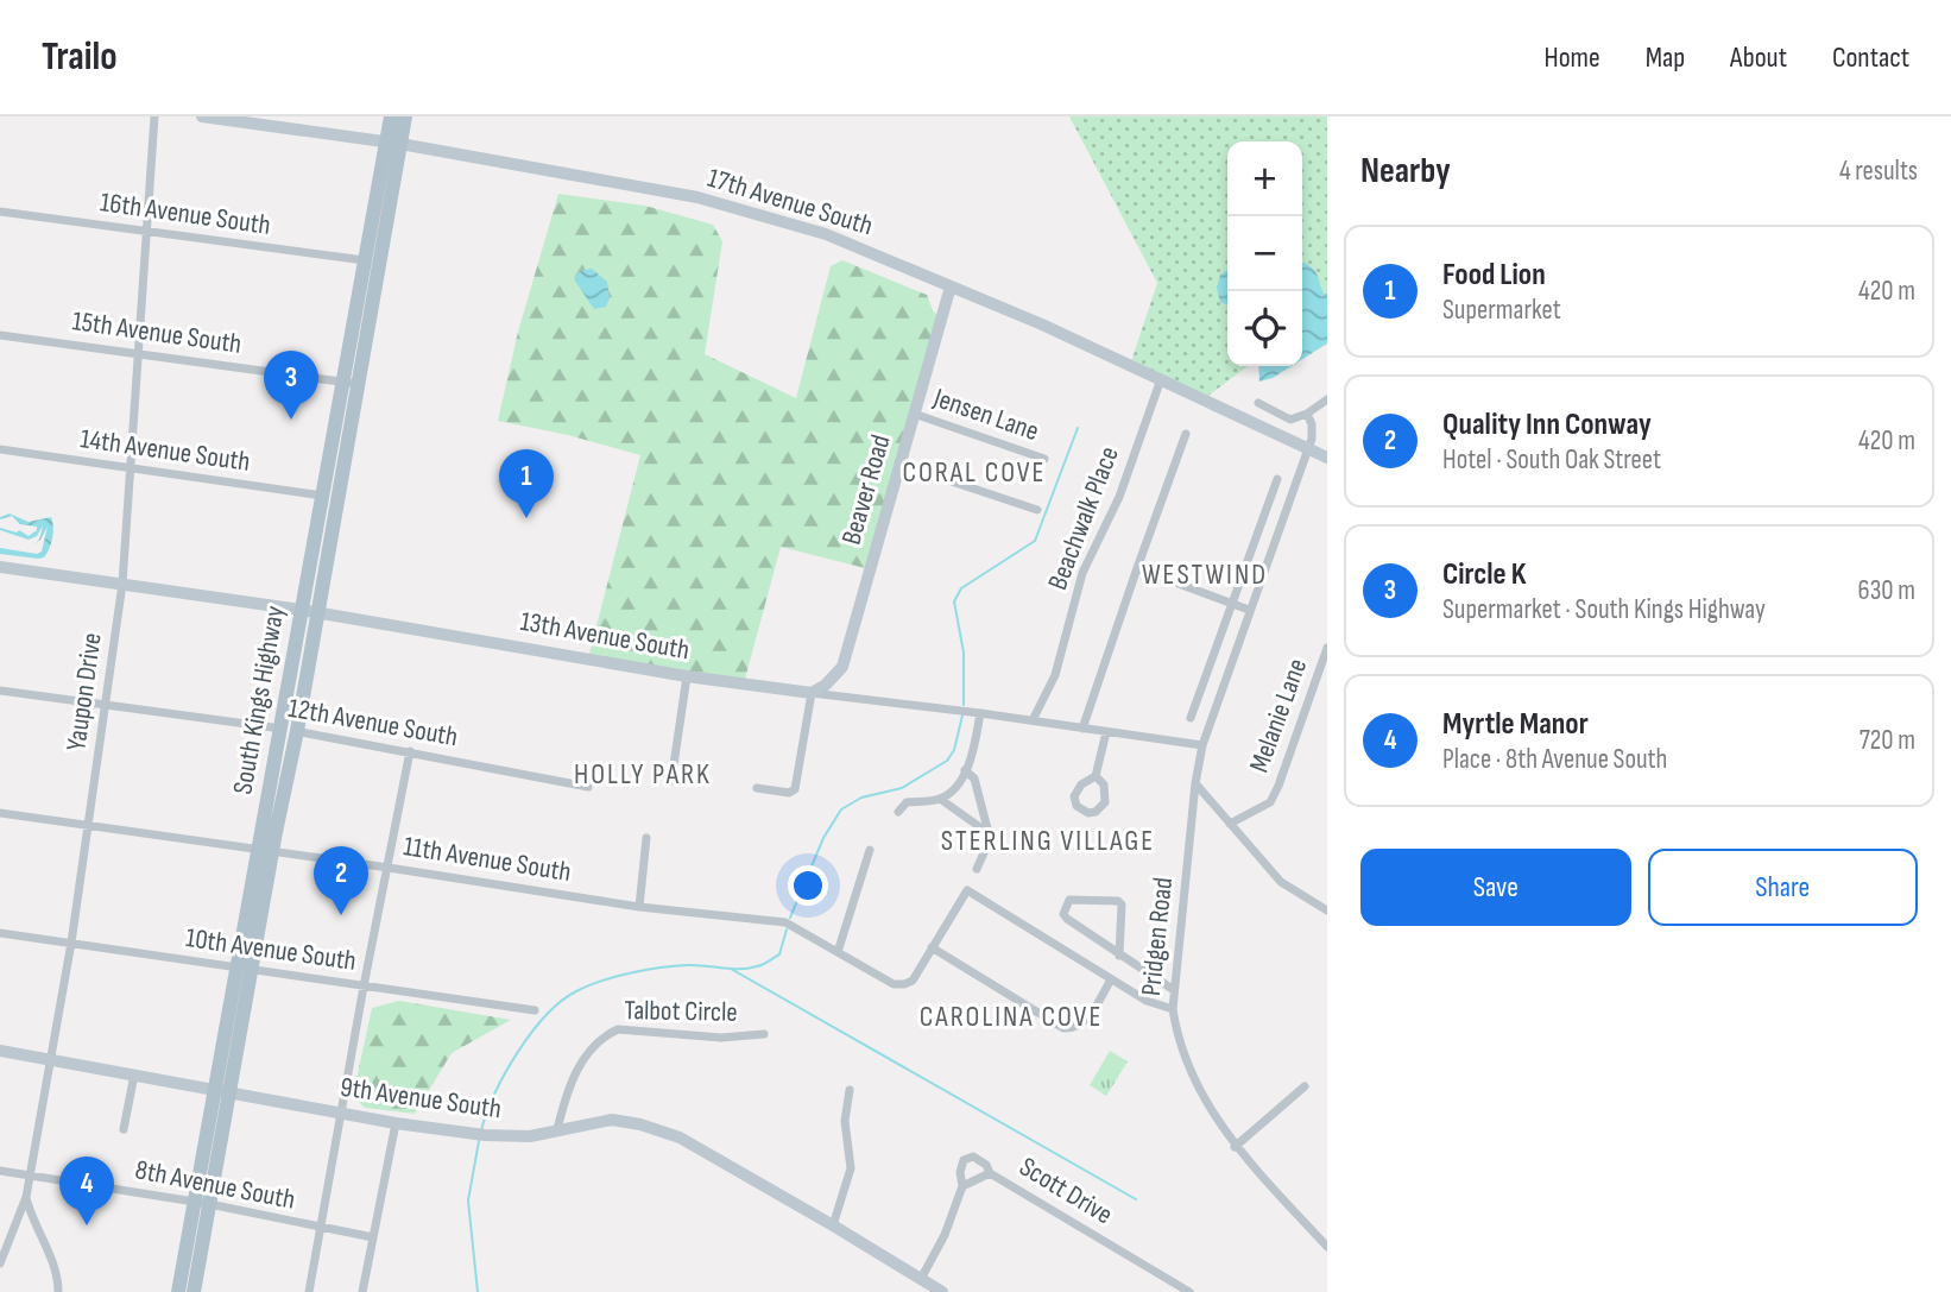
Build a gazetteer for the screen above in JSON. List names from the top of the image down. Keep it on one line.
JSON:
{"streets":{"main road":["South Kings Highway"],"street":["17th Avenue South","16th Avenue South","15th Avenue South","Jensen Lane","14th Avenue South","Beaver Road","Beachwalk Place","13th Avenue South","Yaupon Drive","Melanie Lane","12th Avenue South","11th Avenue South","Pridgen Road","10th Avenue South","Talbot Circle","9th Avenue South","8th Avenue South","Scott Drive"]},"crossings":[["17th Avenue South","Beaver Road"],["17th Avenue South","Beachwalk Place"],["17th Avenue South","South Kings Highway"],["17th Avenue South","Pridgen Road"],["16th Avenue South","Yaupon Drive"],["16th Avenue South","South Kings Highway"],["15th Avenue South","Yaupon Drive"],["15th Avenue South","South Kings Highway"],["Jensen Lane","Beaver Road"],["14th Avenue South","Yaupon Drive"],["14th Avenue South","South Kings Highway"],["Beaver Road","13th Avenue South"],["Beachwalk Place","13th Avenue South"],["13th Avenue South","Yaupon Drive"],["13th Avenue South","South Kings Highway"],["13th Avenue South","Pridgen Road"],["Yaupon Drive","12th Avenue South"],["Yaupon Drive","11th Avenue South"],["Yaupon Drive","10th Avenue South"],["Yaupon Drive","9th Avenue South"],["Yaupon Drive","8th Avenue South"],["South Kings Highway","12th Avenue South"],["South Kings Highway","11th Avenue South"],["South Kings Highway","10th Avenue South"],["South Kings Highway","9th Avenue South"],["South Kings Highway","8th Avenue South"],["Talbot Circle","9th Avenue South"]],"districts":["CORAL COVE","WESTWIND","HOLLY PARK","STERLING VILLAGE","CAROLINA COVE"],"page":{"header":"Trailo","nav":["Home","Map","About","Contact"],"heading":["Nearby","4 results"],"map_buttons":["+","−"],"list":[{"mark":"1","name":"Food Lion","note":"Supermarket","value":"420 m"},{"mark":"2","name":"Quality Inn Conway","note":"Hotel · South Oak Street","value":"420 m"},{"mark":"3","name":"Circle K","note":"Supermarket · South Kings Highway","value":"630 m"},{"mark":"4","name":"Myrtle Manor","note":"Place · 8th Avenue South","value":"720 m"}],"pins":["3","1","2","4"],"buttons":["Save","Share"]}}
